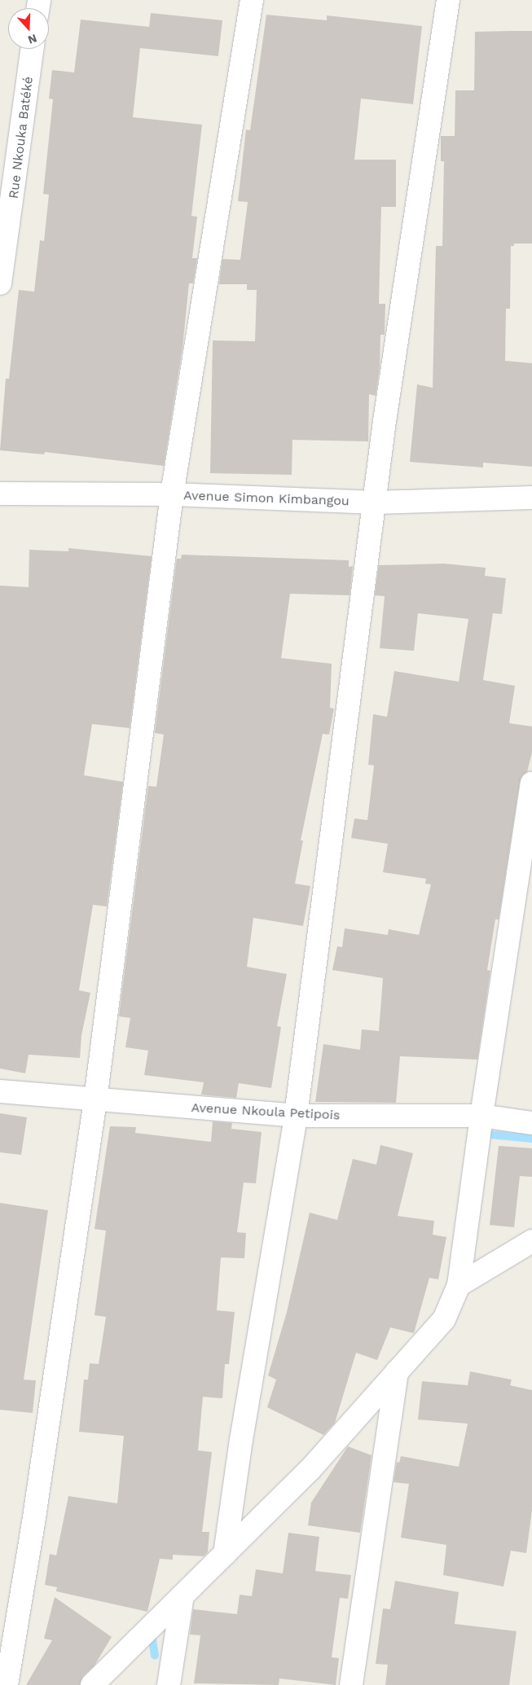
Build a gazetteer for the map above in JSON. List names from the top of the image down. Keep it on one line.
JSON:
{"streets":{"street":["Rue Nkouka Batéké","Avenue Simon Kimbangou","Avenue Nkoula Petipois"]},"north":"bottom"}
